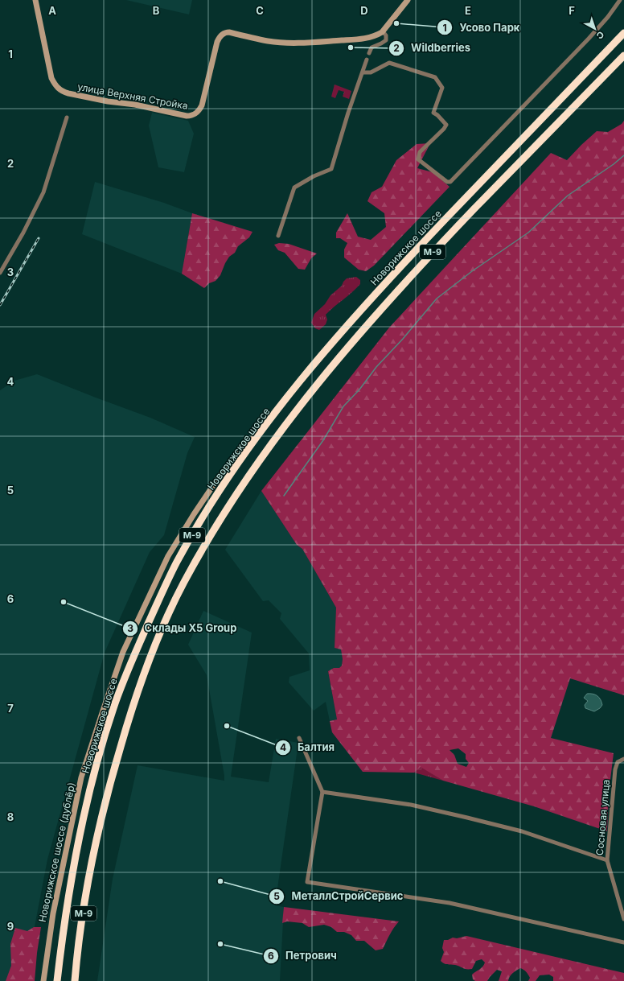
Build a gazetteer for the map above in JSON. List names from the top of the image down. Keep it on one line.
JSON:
{"streets":{"highway":["Новорижское шоссе","М-9"],"street":["улица Верхняя Стройка","Сосновая улица","Новорижское шоссе (дублёр)"]},"crossings":[["Новорижское шоссе","Новорижское шоссе (дублёр)"]],"places":["Усово Парк","Wildberries","Склады X5 Group","Балтия","МеталлСтройСервис","Петрович"],"north":"bottom right","grid":{"columns":["A","B","C","D","E","F"],"rows":["1","2","3","4","5","6","7","8","9"]}}
